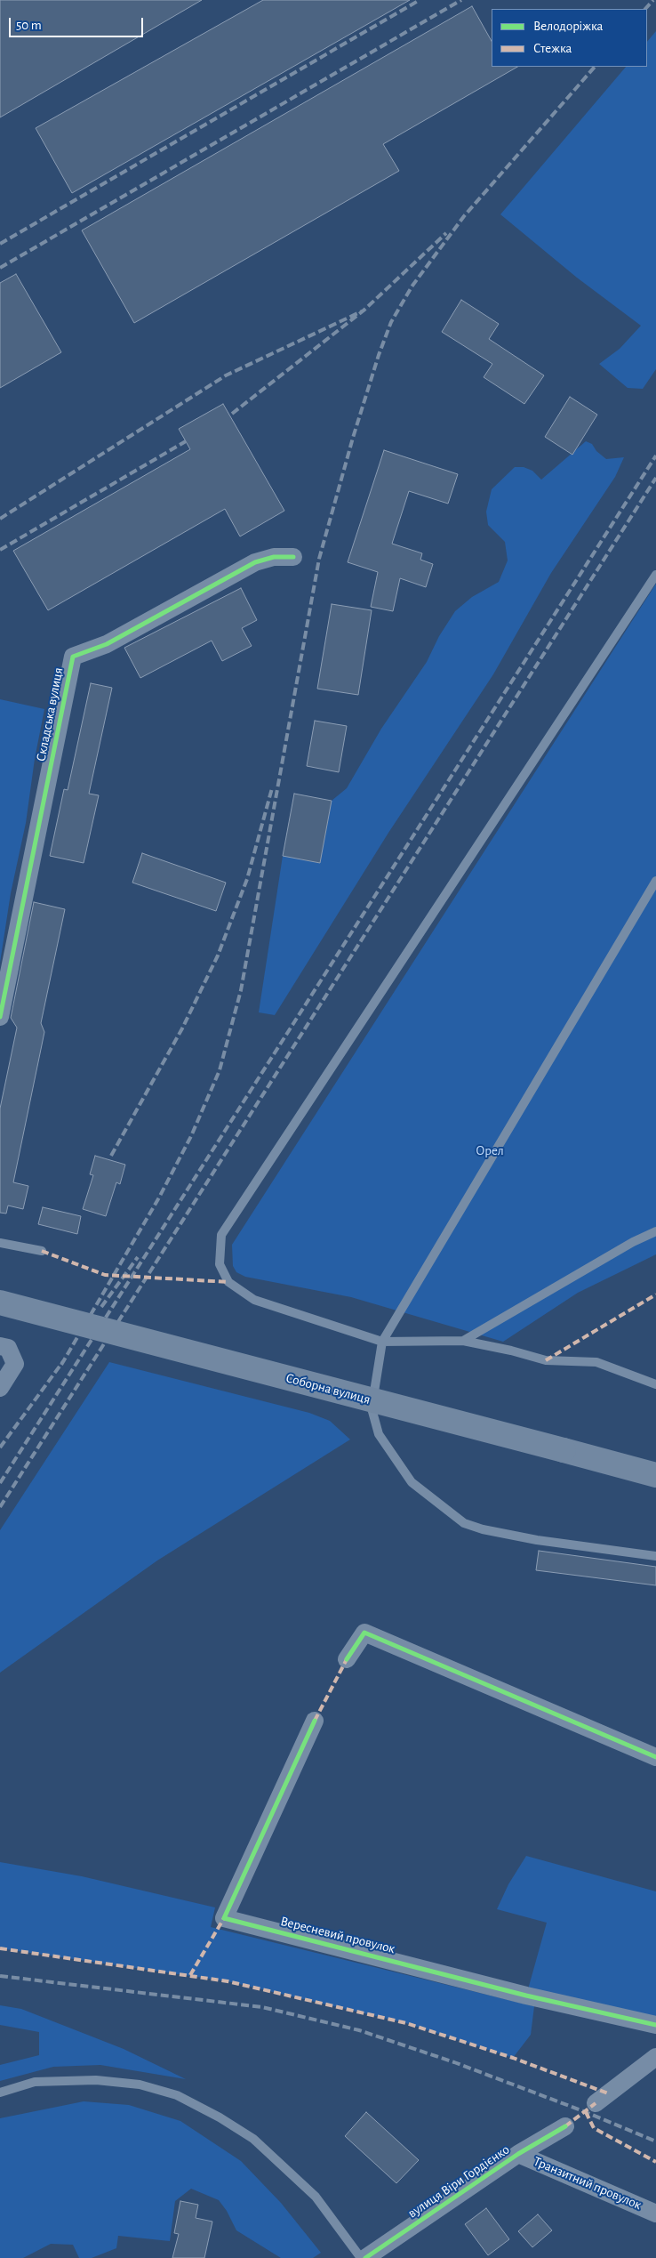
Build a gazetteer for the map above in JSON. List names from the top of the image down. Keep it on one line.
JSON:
{"streets":{"main road":["Соборна вулиця"],"street":["Складська вулиця","Вересневий провулок","вулиця Віри Гордієнко","Транзитний провулок"]},"crossings":[["вулиця Віри Гордієнко","Транзитний провулок"]],"parks":["Орел"],"legend":["Велодоріжка","Стежка"],"scale_bar":"50 m"}
